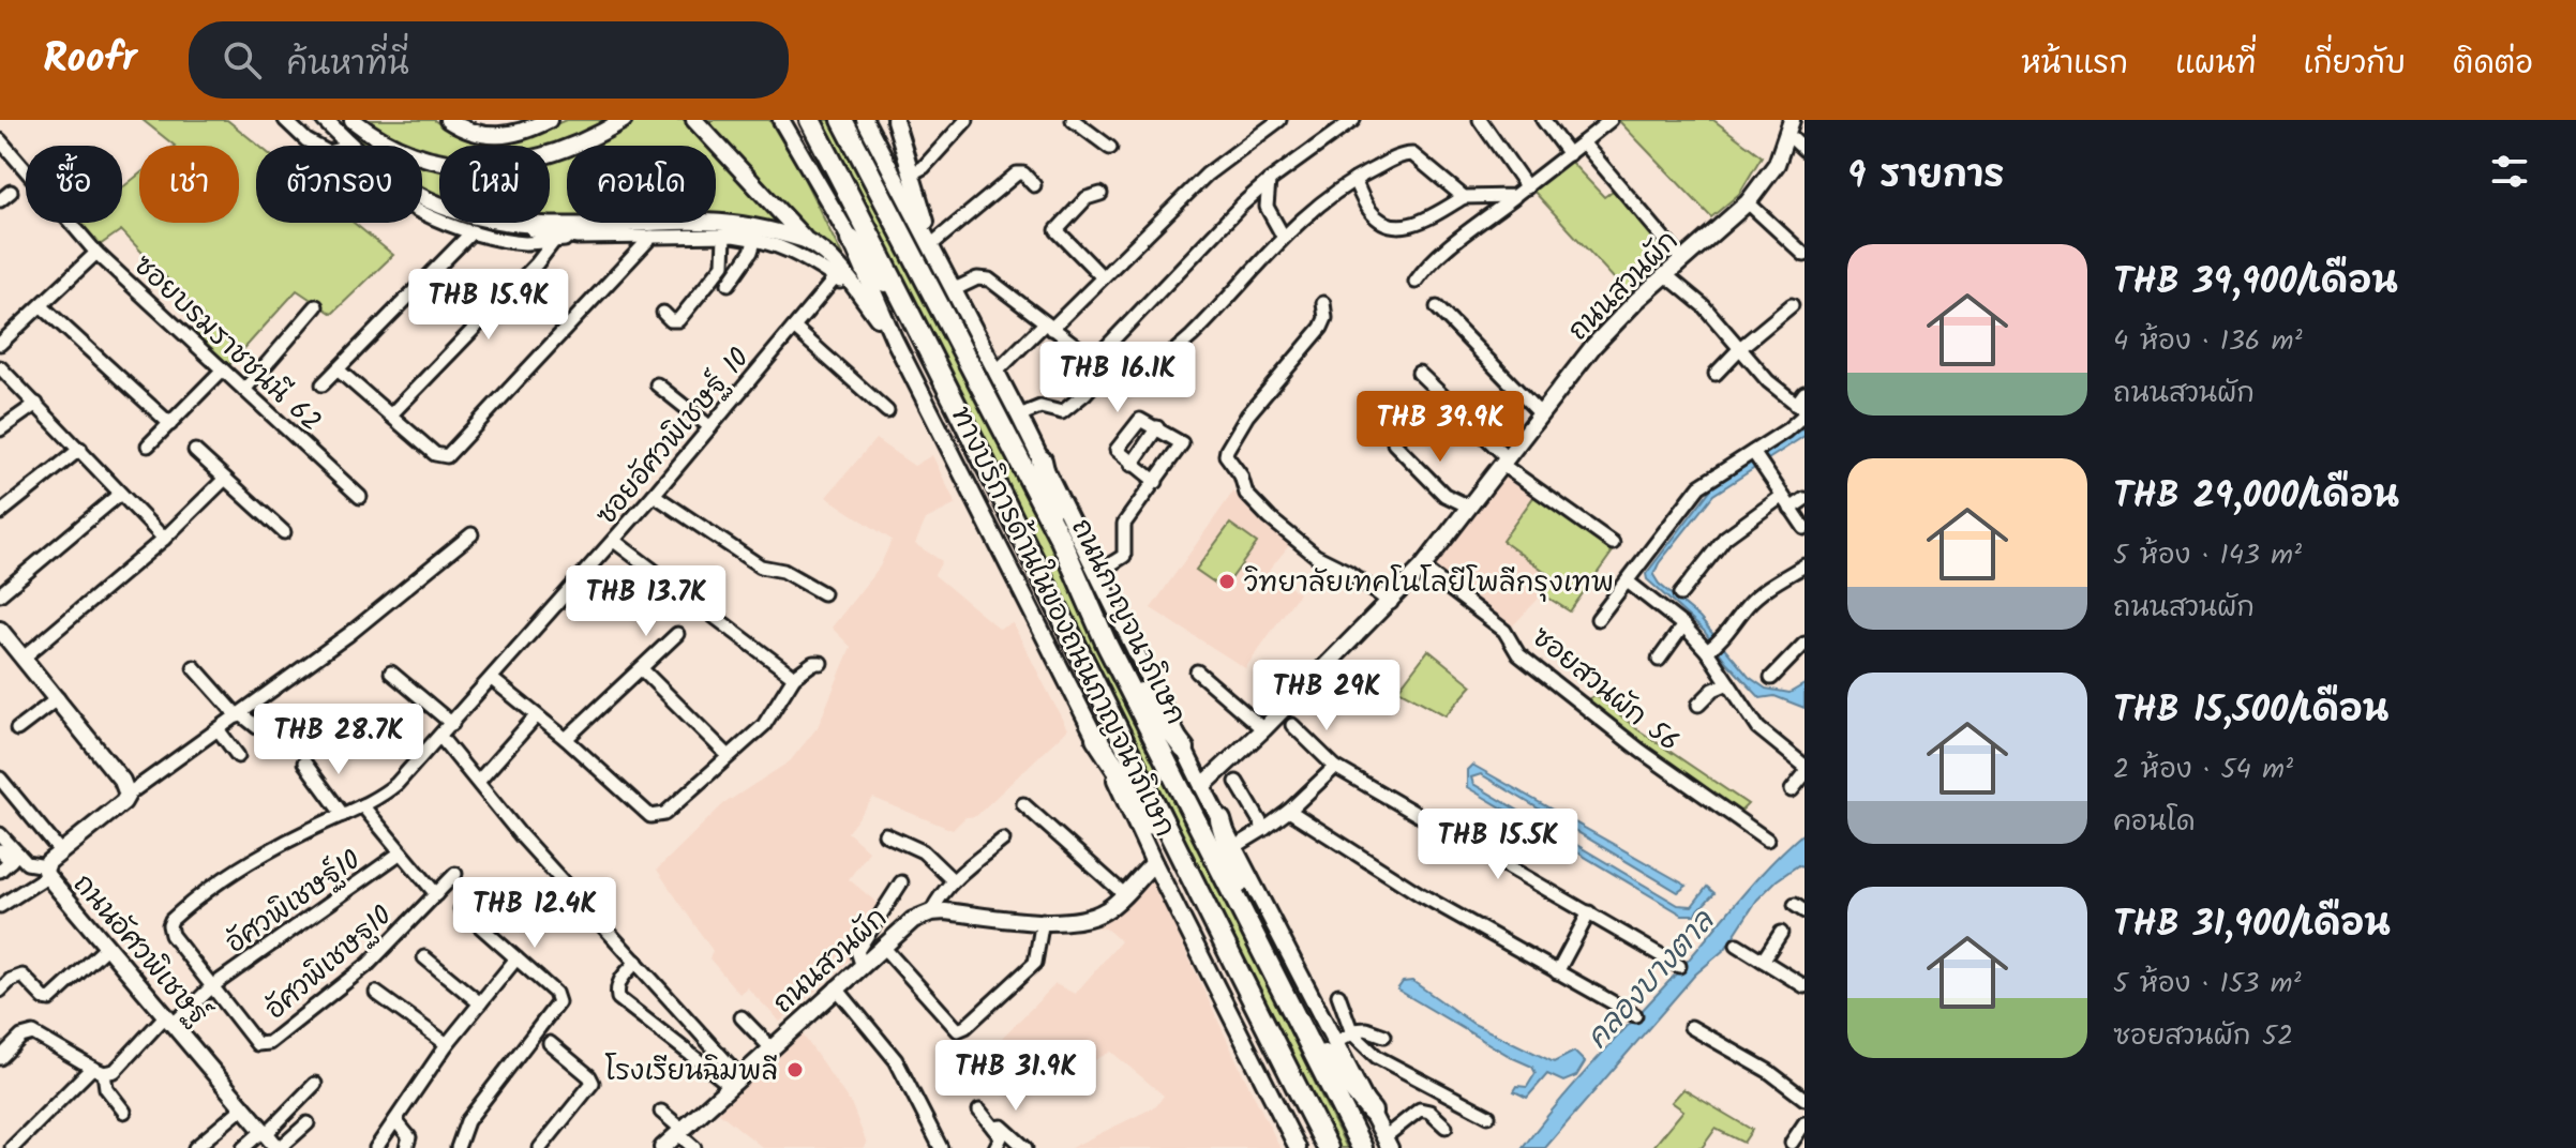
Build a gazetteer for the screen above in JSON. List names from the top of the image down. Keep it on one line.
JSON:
{"streets":{"highway":["ถนนกาญจนาภิเษก"],"main road":["ถนนสวนผัก","ทางบริการด้านในของถนนกาญจนาภิเษก","ถนนอัศวพิเชษฐ์"],"street":["ซอยบรมราชชนนี 62","ซอยอัศวพิเชษฐ์ 10","ซอยสวนผัก 56","อัศวพิเชษฐ์10","อัศวพิเชษฐ10"]},"crossings":[["ถนนสวนผัก","ทางบริการด้านในของถนนกาญจนาภิเษก"],["ถนนสวนผัก","ซอยสวนผัก 56"],["ซอยอัศวพิเชษฐ์ 10","อัศวพิเชษฐ์10"],["ซอยอัศวพิเชษฐ์ 10","อัศวพิเชษฐ10"],["อัศวพิเชษฐ์10","อัศวพิเชษฐ10"]],"water":["คลองบางตาล"],"places":["วิทยาลัยเทคโนโลยีโพลีกรุงเทพ","โรงเรียนฉิมพลี"],"page":{"header":"Roofr","search":"ค้นหาที่นี่","nav":["หน้าแรก","แผนที่","เกี่ยวกับ","ติดต่อ"],"heading":"9 รายการ","chip":["ซื้อ","เช่า","ตัวกรอง","ใหม่","คอนโด"],"list":[{"name":"THB 39,900/เดือน","note":"4 ห้อง · 136 m² · ถนนสวนผัก"},{"name":"THB 29,000/เดือน","note":"5 ห้อง · 143 m² · ถนนสวนผัก"},{"name":"THB 15,500/เดือน","note":"2 ห้อง · 54 m² · คอนโด"},{"name":"THB 31,900/เดือน","note":"5 ห้อง · 153 m² · ซอยสวนผัก 52"}],"price":["THB 15.9K","THB 16.1K","THB 39.9K","THB 13.7K","THB 29K","THB 28.7K","THB 15.5K","THB 12.4K","THB 31.9K"]}}
